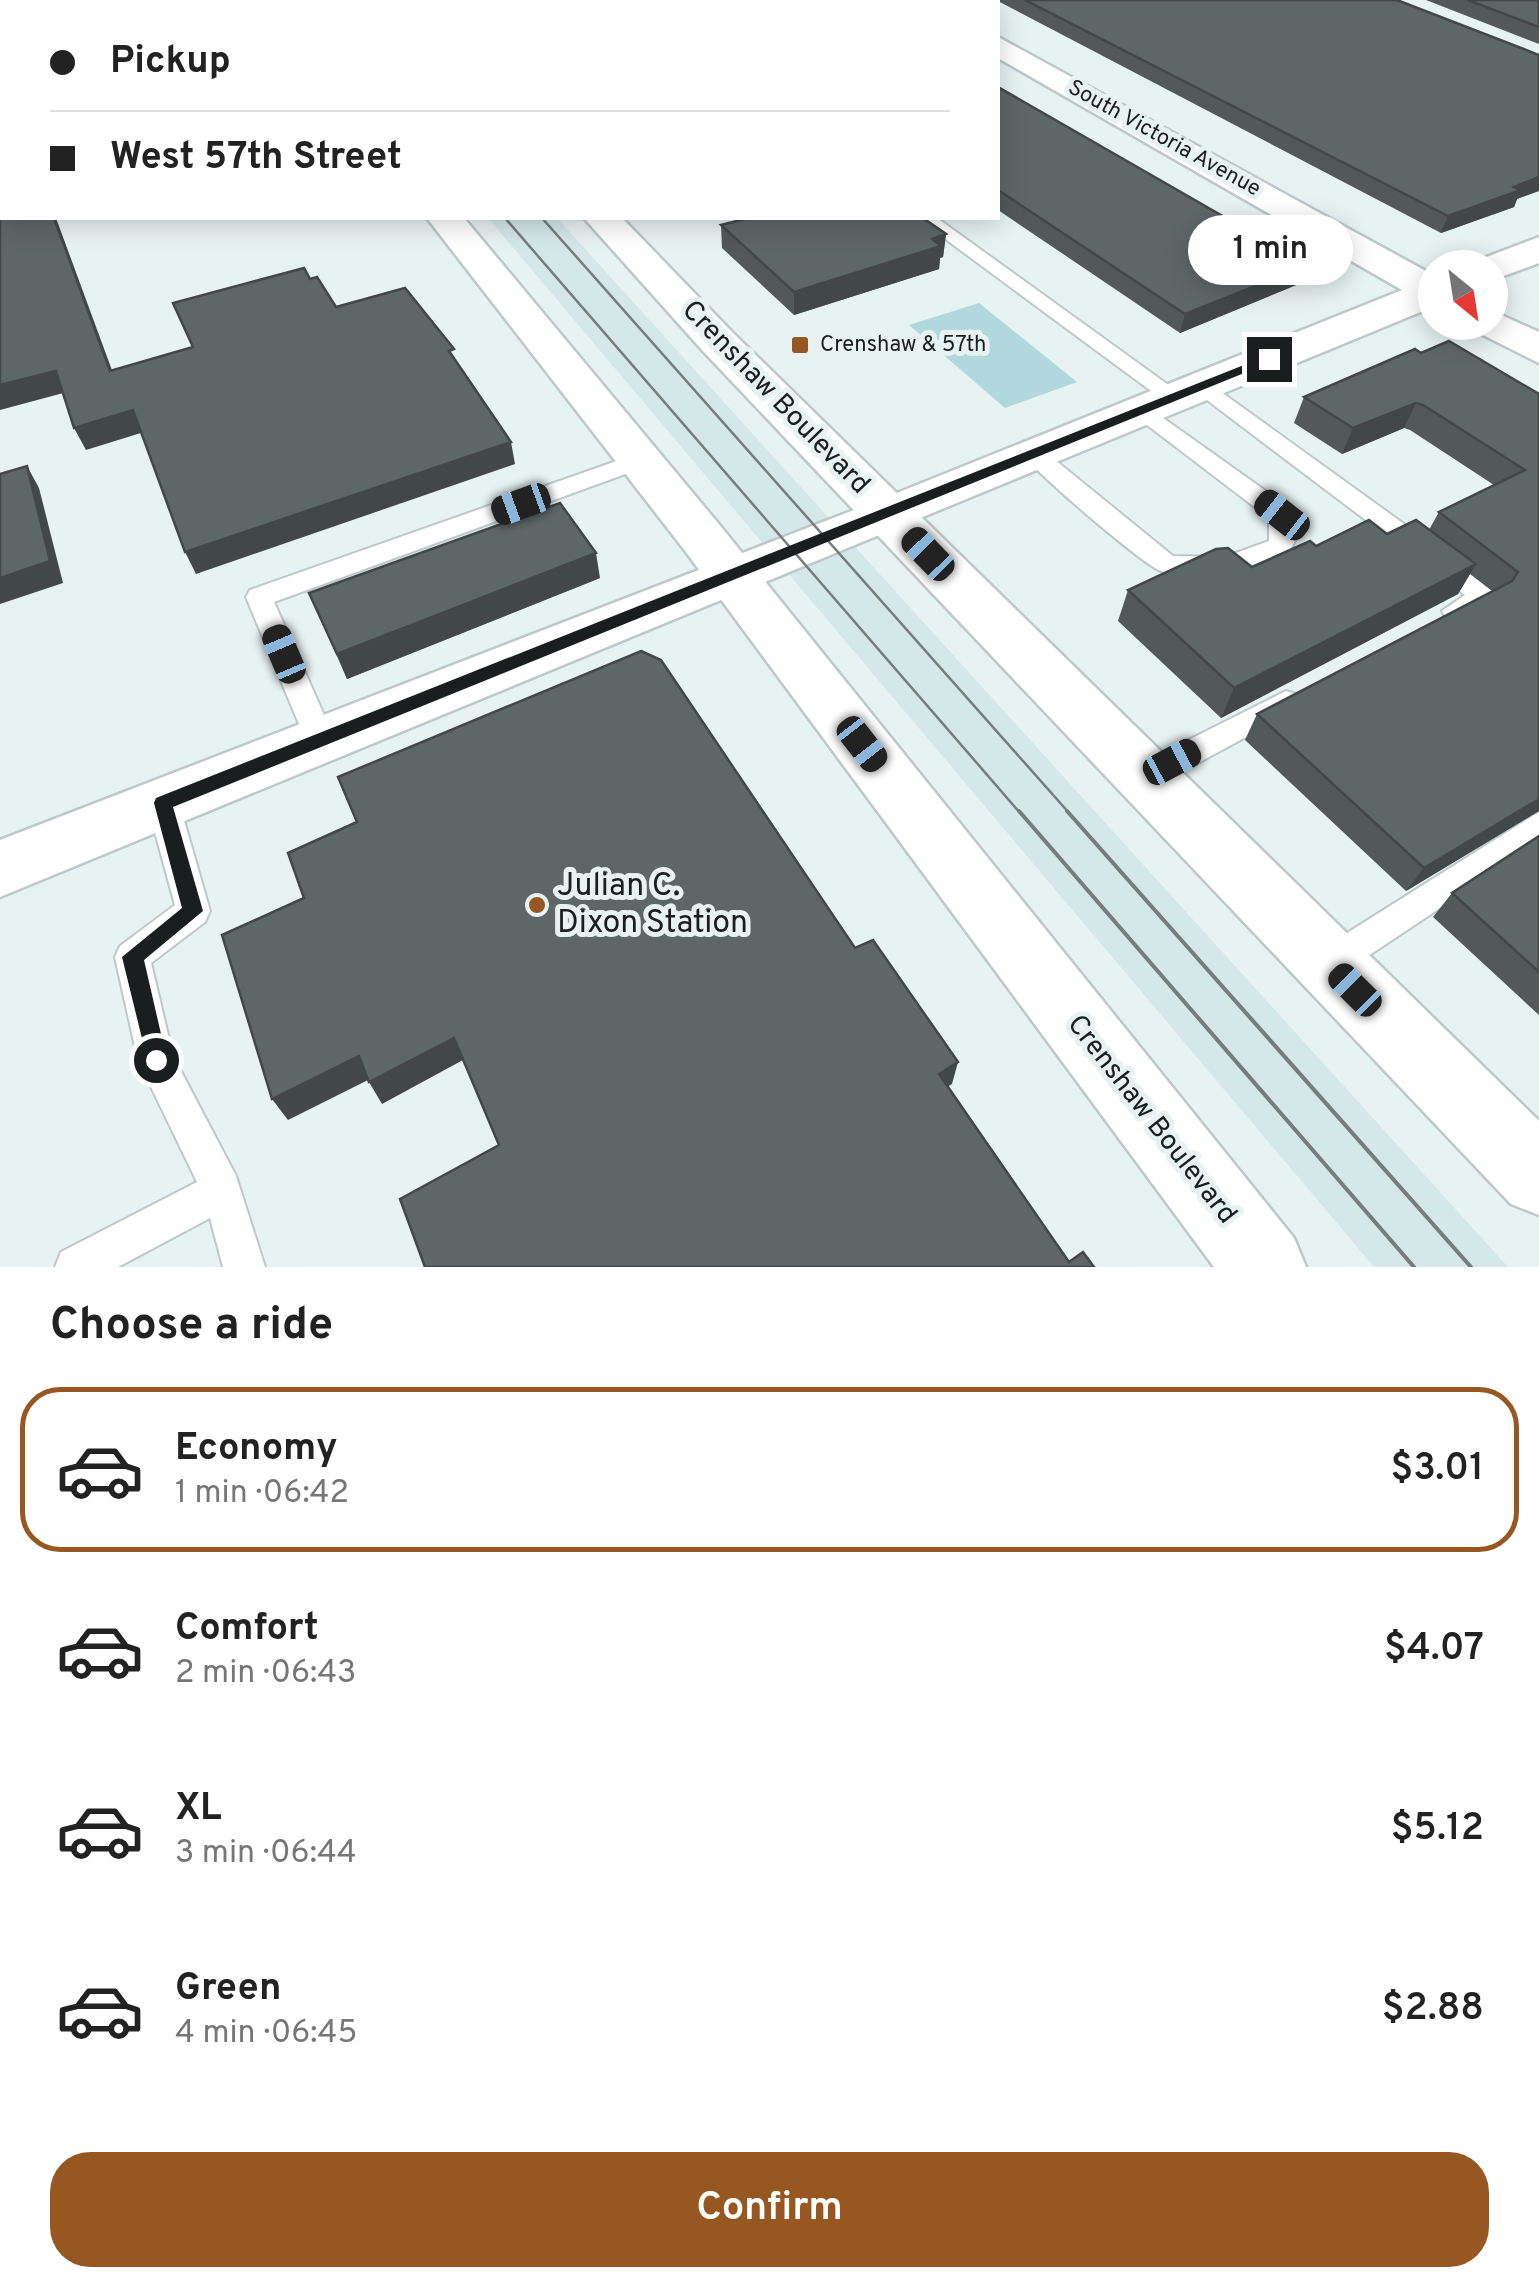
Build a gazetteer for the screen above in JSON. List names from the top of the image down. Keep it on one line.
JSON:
{"streets":{"main road":["South Victoria Avenue","Crenshaw Boulevard"]},"places":{"transit":["Crenshaw & 57th"],"other":["Julian C. Dixon Station"]},"north":"bottom right","page":{"banner":["Pickup","West 57th Street"],"bubble":"1 min","heading":"Choose a ride","list":[{"name":"Economy","note":"1 min · 06:42","value":"$3.01"},{"name":"Comfort","note":"2 min · 06:43","value":"$4.07"},{"name":"XL","note":"3 min · 06:44","value":"$5.12"},{"name":"Green","note":"4 min · 06:45","value":"$2.88"}],"buttons":"Confirm"}}
